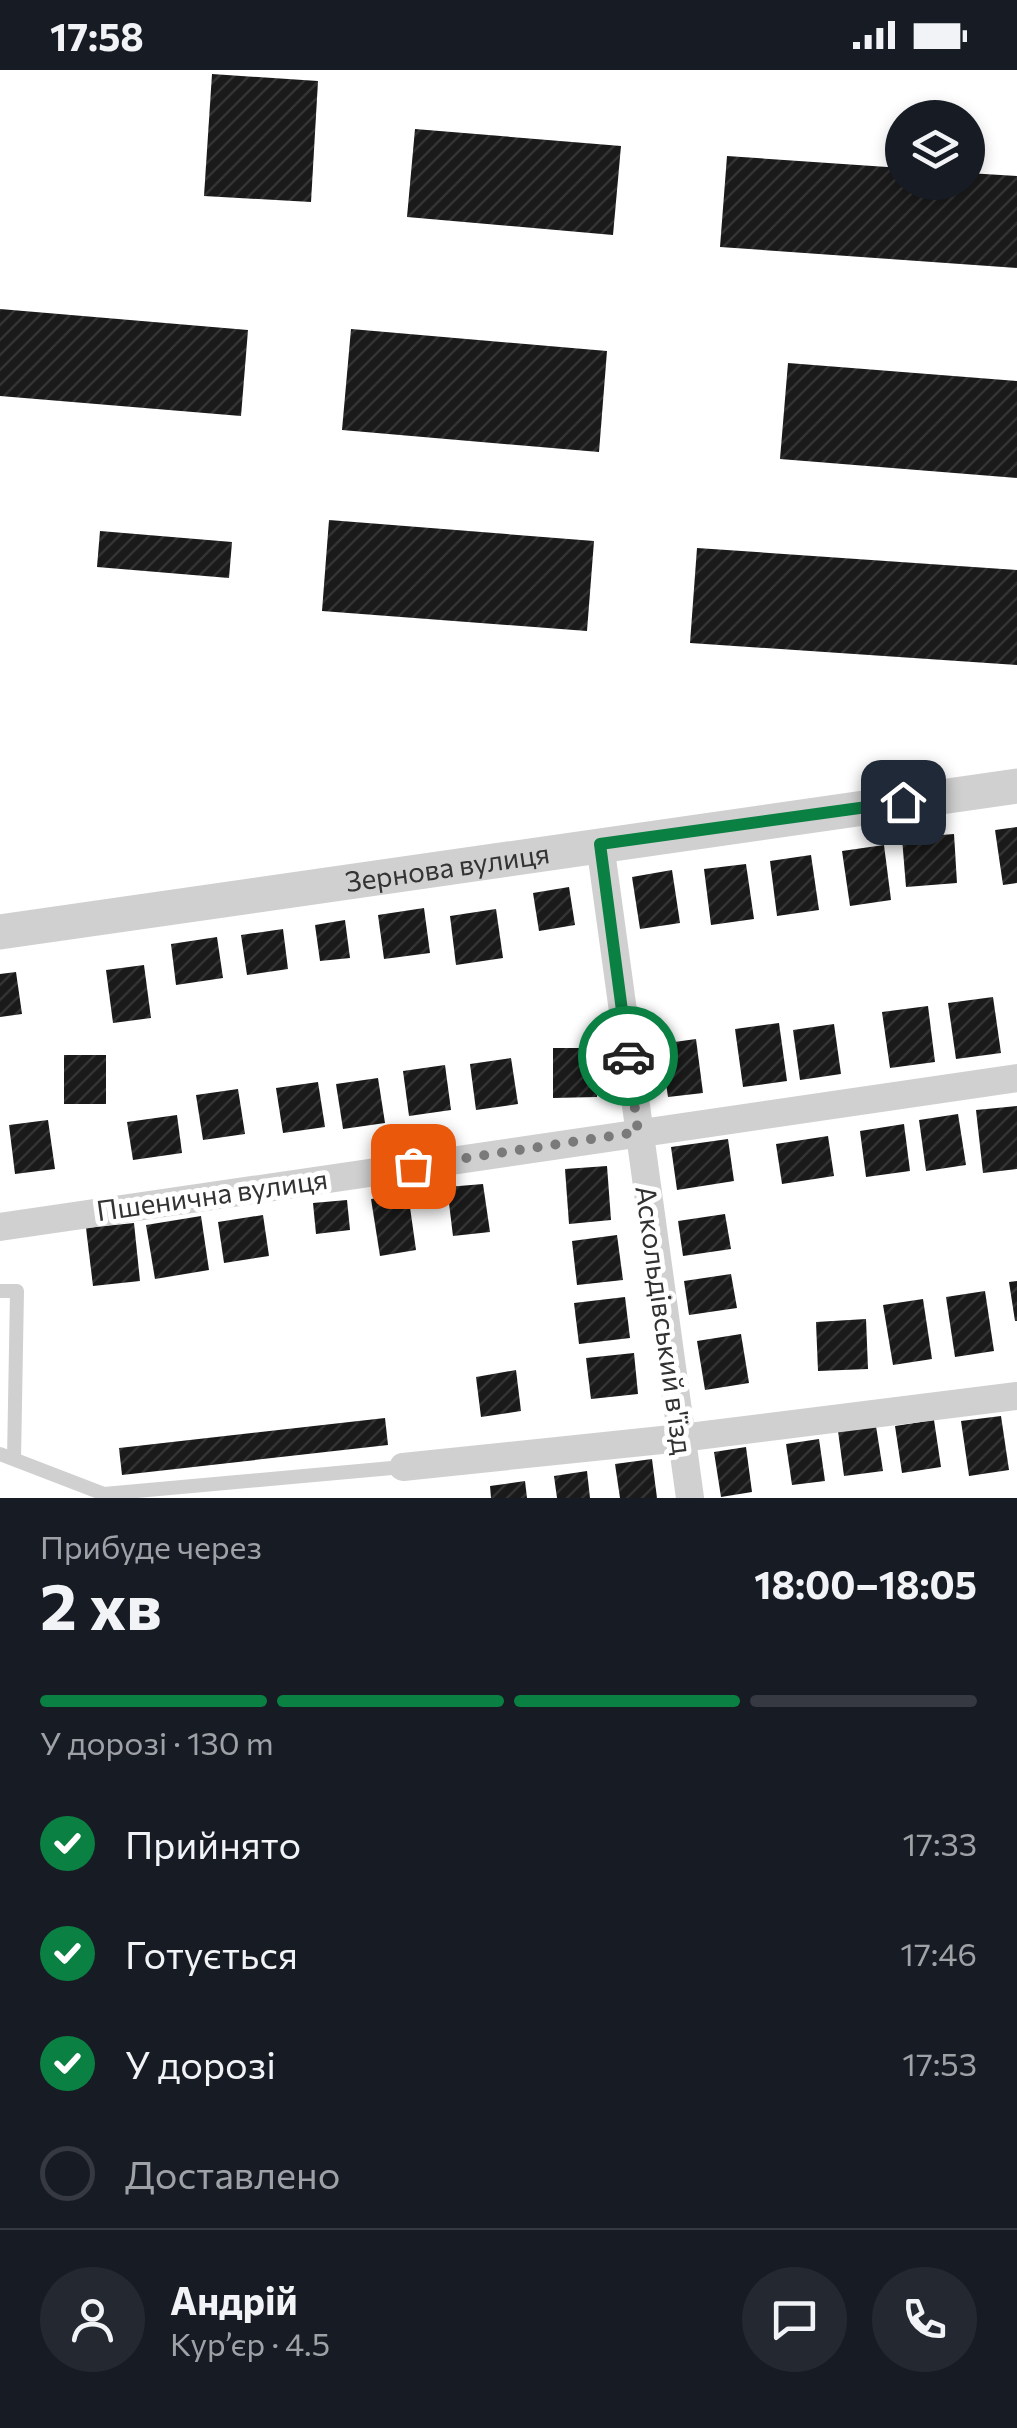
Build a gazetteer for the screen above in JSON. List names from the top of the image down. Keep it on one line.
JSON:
{"streets":{"street":["Зернова вулиця","Пшенична вулиця","Аскольдівський в'їзд"]},"crossings":[["Зернова вулиця","Аскольдівський в'їзд"],["Пшенична вулиця","Аскольдівський в'їзд"]],"page":{"status":"17:58","heading":["2 хв","Прибуде через","18:00–18:05"],"panel":["Андрій","Кур’єр · 4.5"],"bar":"У дорозі · 130 m","list":[["Прийнято","17:33"],["Готується","17:46"],["У дорозі","17:53"],"Доставлено"]}}
